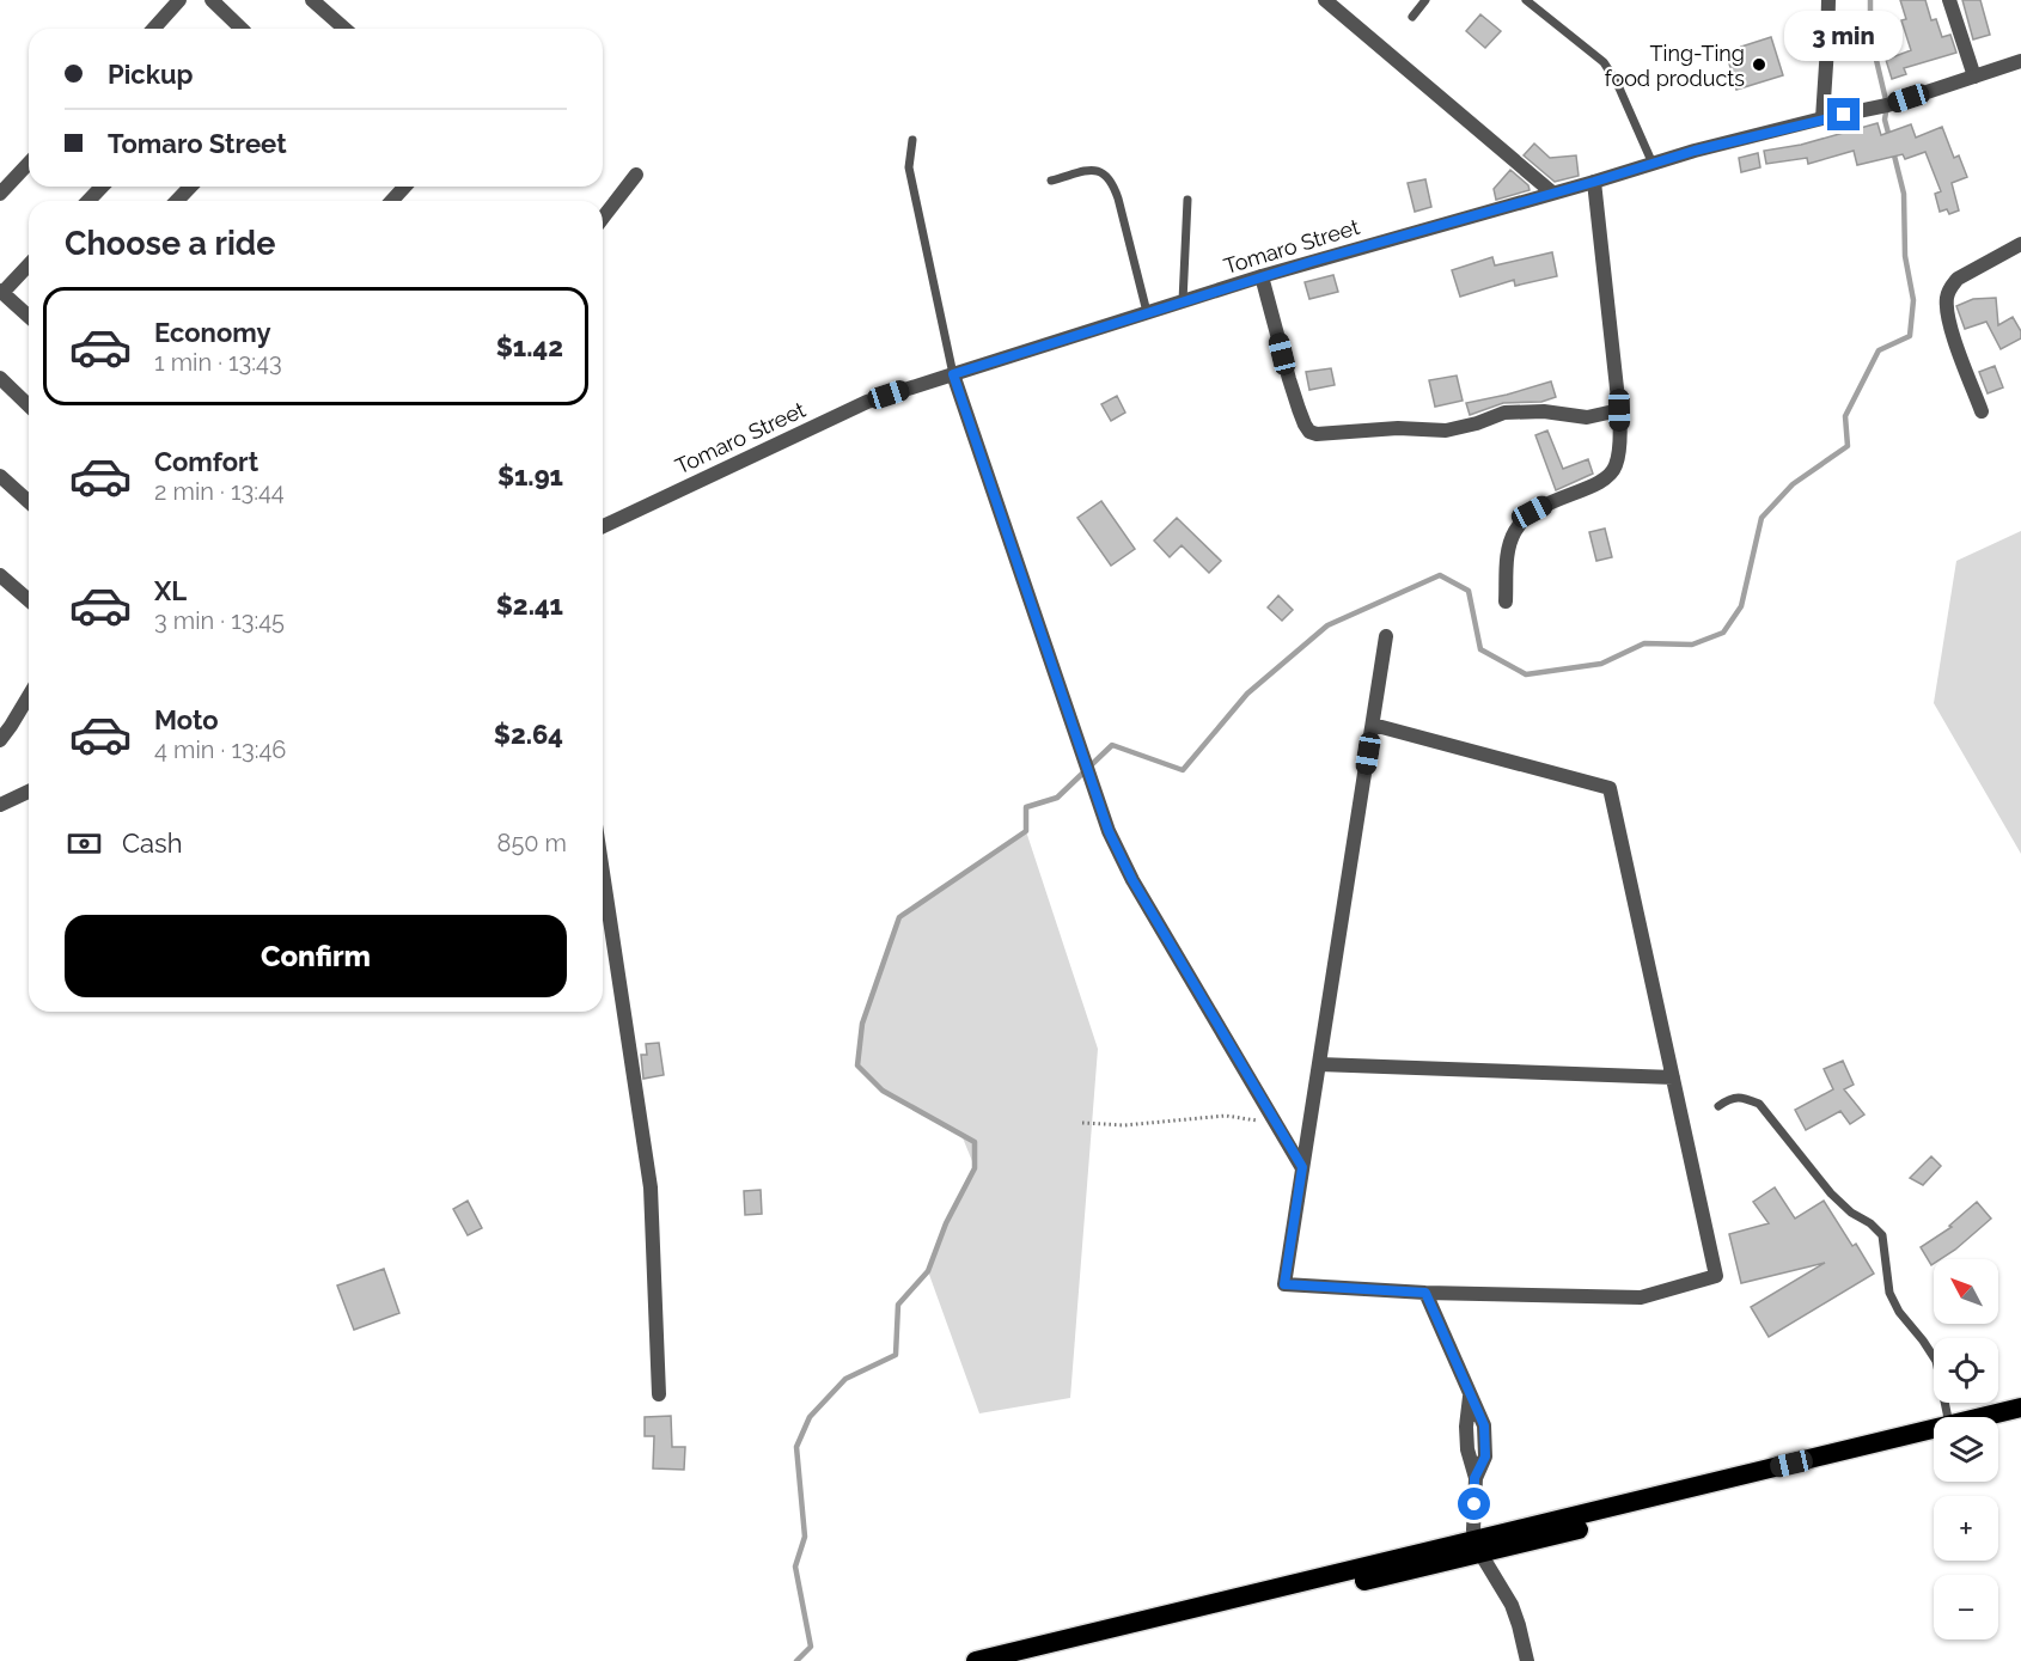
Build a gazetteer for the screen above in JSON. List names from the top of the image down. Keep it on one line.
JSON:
{"streets":{"street":["Tomaro Street"]},"places":["Ting-Ting food products"],"north":"top left","page":{"bubble":"3 min","banner":["Pickup","Tomaro Street"],"heading":"Choose a ride","list":[{"name":"Economy","note":"1 min · 13:43","value":"$1.42"},{"name":"Comfort","note":"2 min · 13:44","value":"$1.91"},{"name":"XL","note":"3 min · 13:45","value":"$2.41"},{"name":"Moto","note":"4 min · 13:46","value":"$2.64"}],"pay":["Cash","850 m"],"buttons":"Confirm","map_buttons":["+","−"]}}
